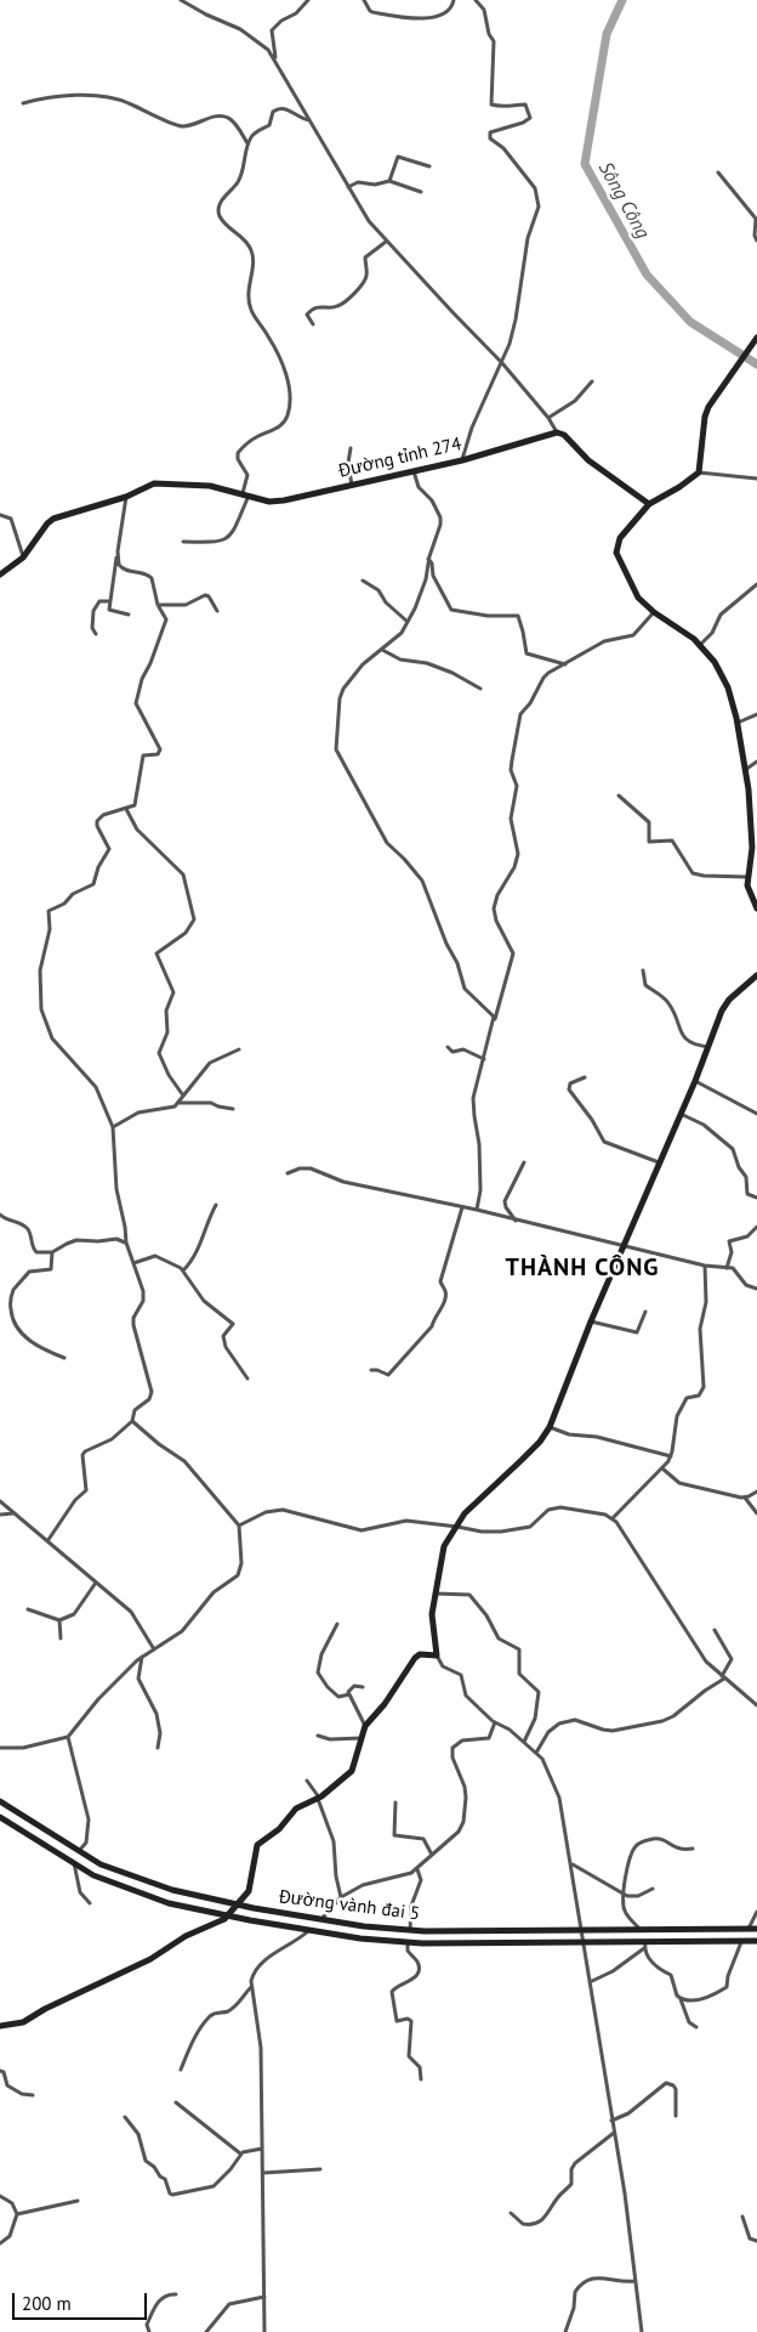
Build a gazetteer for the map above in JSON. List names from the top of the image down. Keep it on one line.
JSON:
{"streets":{"main road":["Đường tỉnh 274","Đường vành đai 5"]},"districts":["THÀNH CÔNG"],"water":["Sông Công"],"scale_bar":"200 m"}
